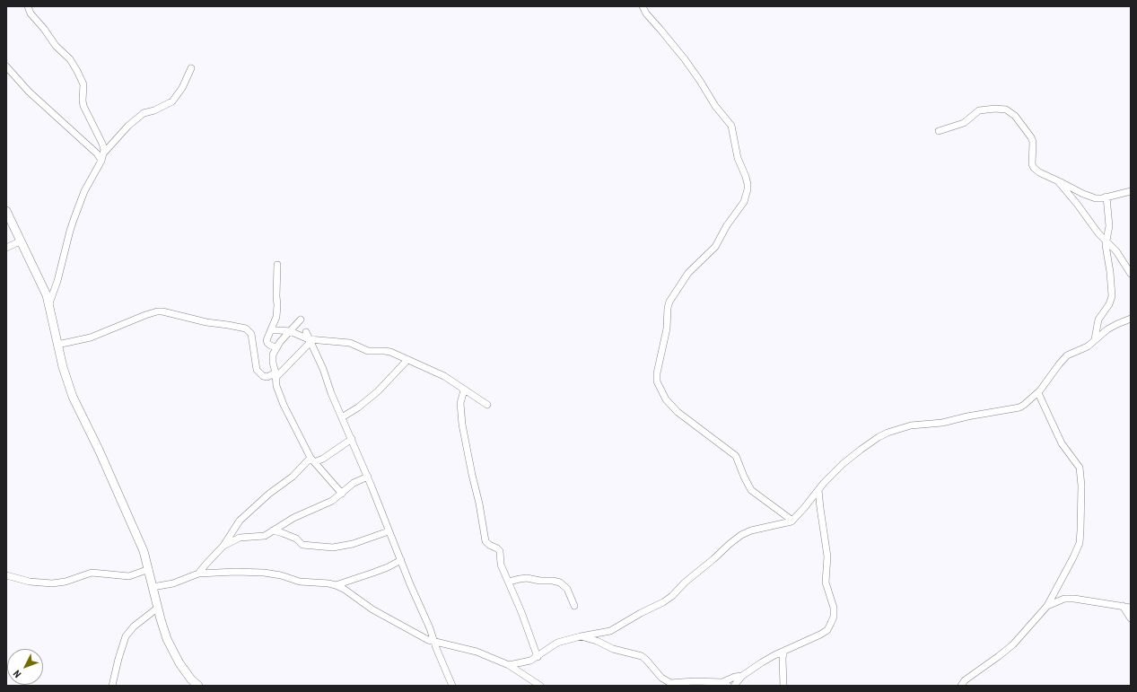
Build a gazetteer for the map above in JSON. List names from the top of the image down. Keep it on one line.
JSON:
{"north":"bottom left"}
